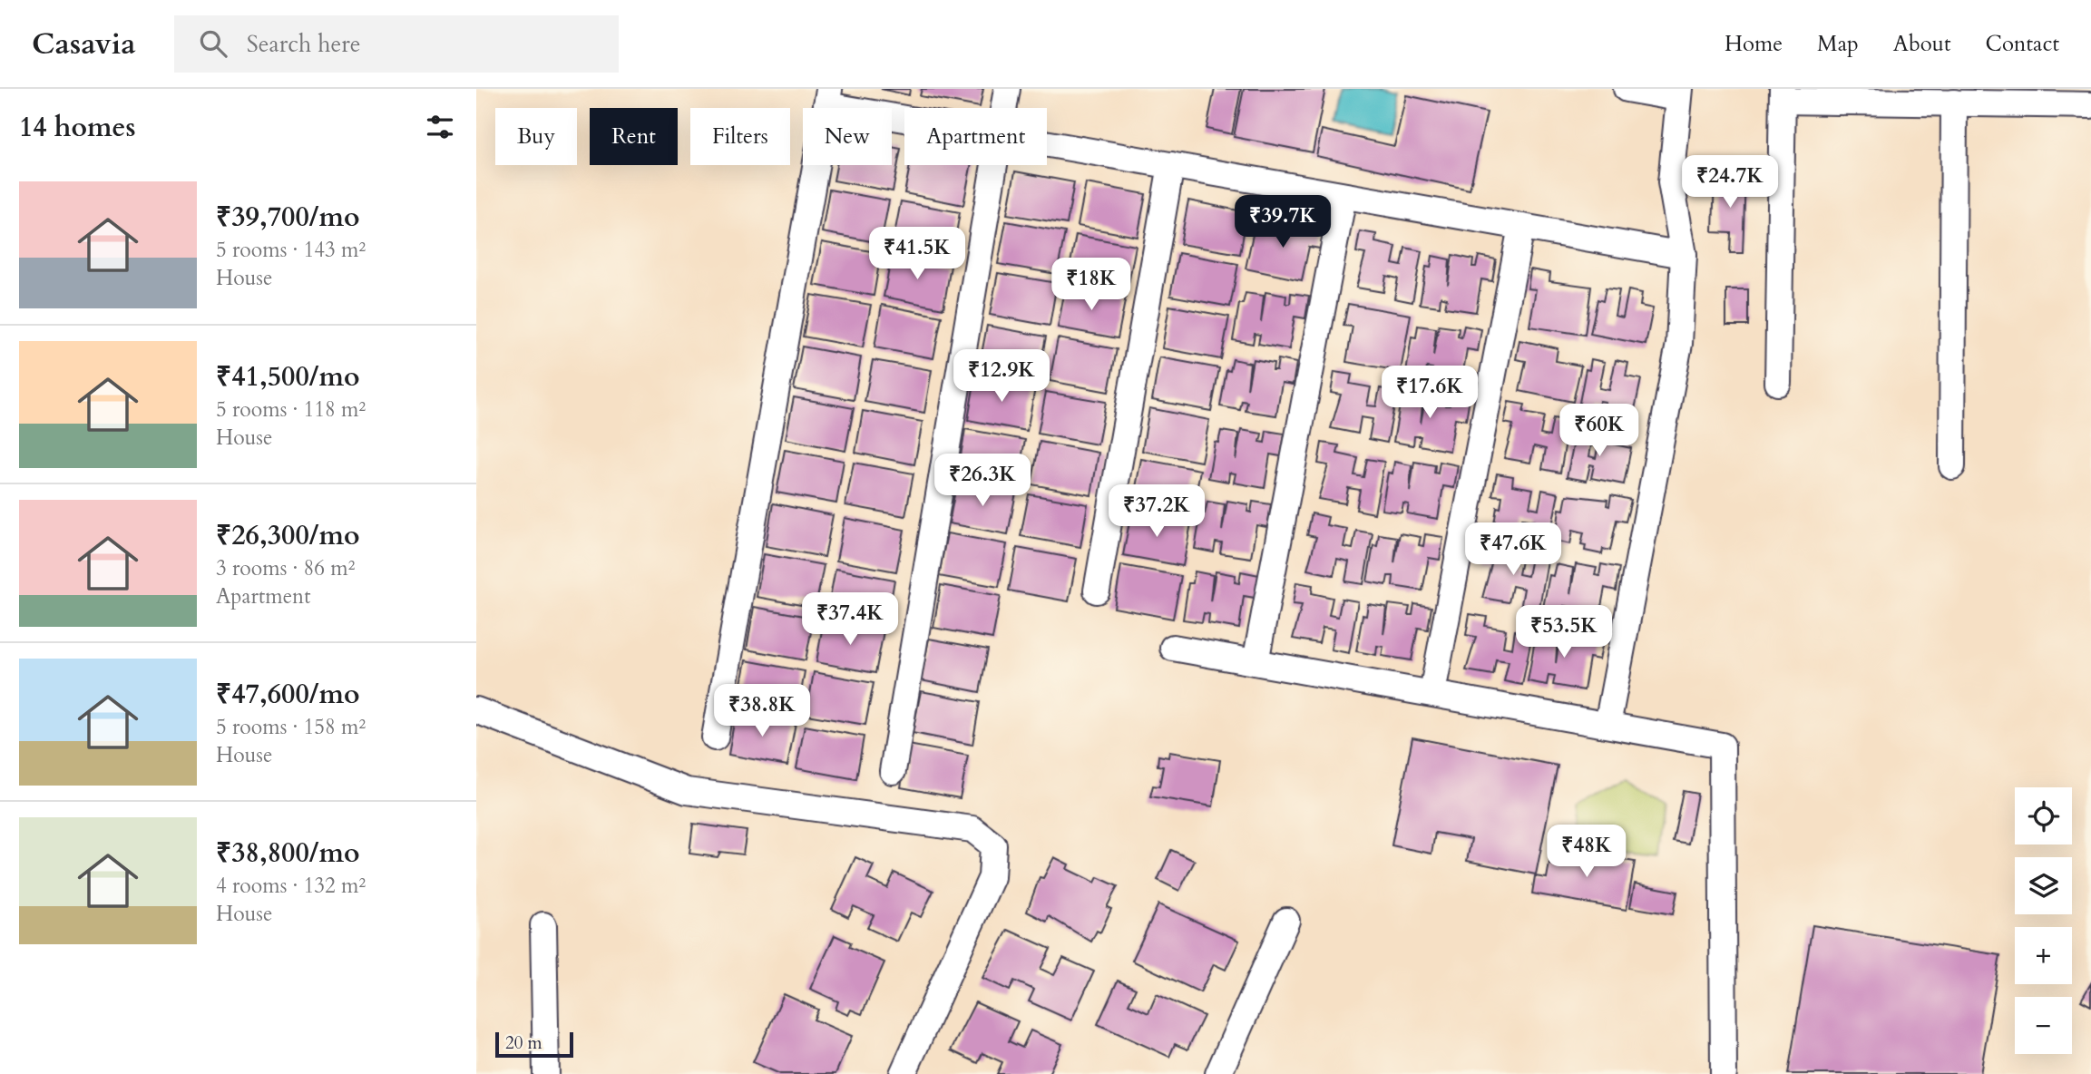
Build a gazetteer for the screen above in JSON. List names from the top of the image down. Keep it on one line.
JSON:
{"scale_bar":"20 m","page":{"header":"Casavia","search":"Search here","nav":["Home","Map","About","Contact"],"heading":"14 homes","chip":["Buy","Rent","Filters","New","Apartment"],"price":["₹24.7K","₹39.7K","₹41.5K","₹18K","₹12.9K","₹17.6K","₹60K","₹26.3K","₹37.2K","₹47.6K","₹37.4K","₹53.5K","₹38.8K","₹48K"],"list":[{"name":"₹39,700/mo","note":"5 rooms · 143 m² · House"},{"name":"₹41,500/mo","note":"5 rooms · 118 m² · House"},{"name":"₹26,300/mo","note":"3 rooms · 86 m² · Apartment"},{"name":"₹47,600/mo","note":"5 rooms · 158 m² · House"},{"name":"₹38,800/mo","note":"4 rooms · 132 m² · House"}],"map_buttons":["+","−"],"scale":"20 m"}}
